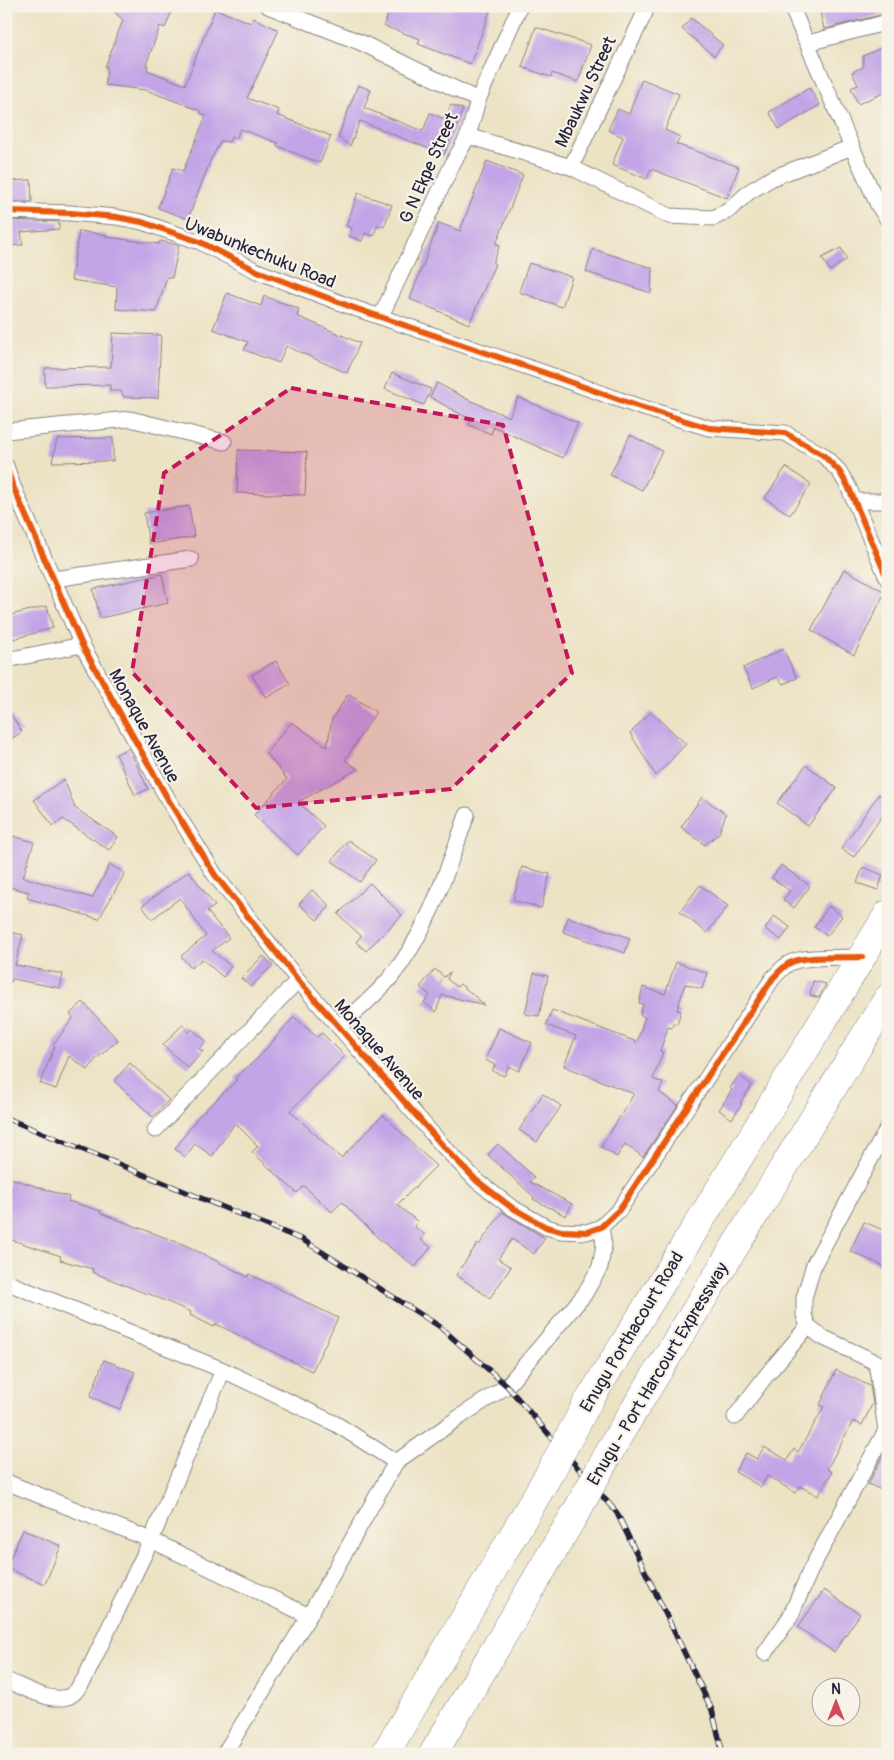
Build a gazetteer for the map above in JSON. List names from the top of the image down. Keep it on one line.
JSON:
{"streets":{"highway":["Enugu Porthacourt Road","Enugu - Port Harcourt Expressway"],"street":["Mbaukwu Street","G N Ekpe Street","Uwabunkechuku Road","Monaque Avenue"]},"crossings":[["G N Ekpe Street","Uwabunkechuku Road"]],"north":"top"}
